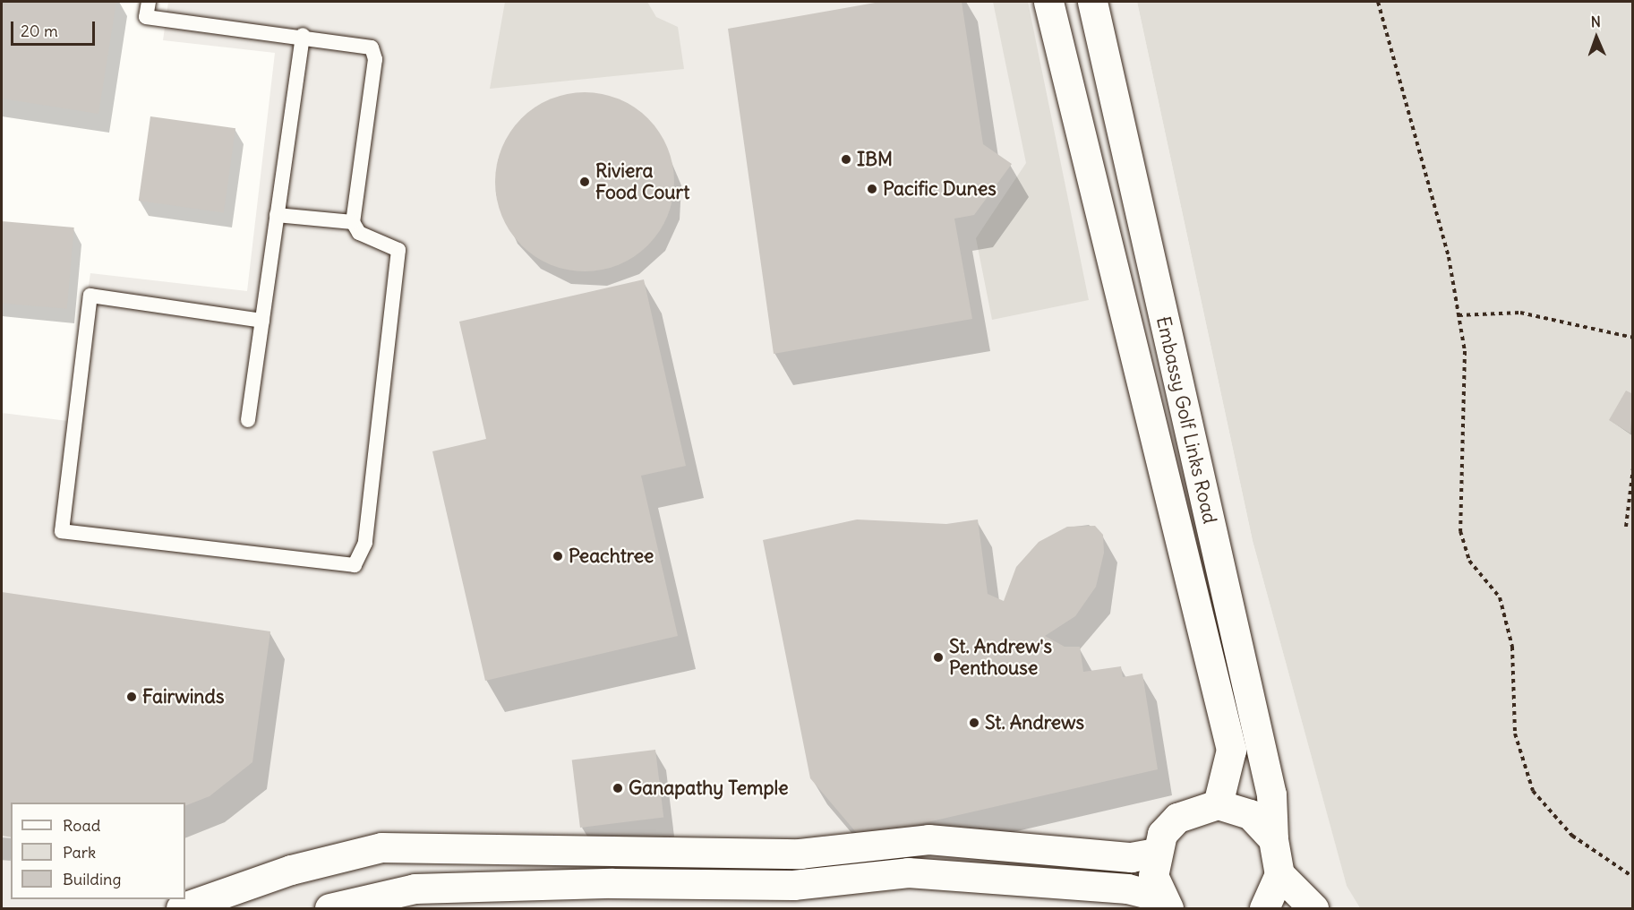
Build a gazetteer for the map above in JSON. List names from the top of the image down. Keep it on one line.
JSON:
{"streets":{"street":["Embassy Golf Links Road"]},"places":["IBM","Riviera Food Court","Pacific Dunes","Peachtree","St. Andrew's Penthouse","Fairwinds","St. Andrews","Ganapathy Temple"],"legend":["Road","Park","Building"],"scale_bar":"20 m","north":"top"}
